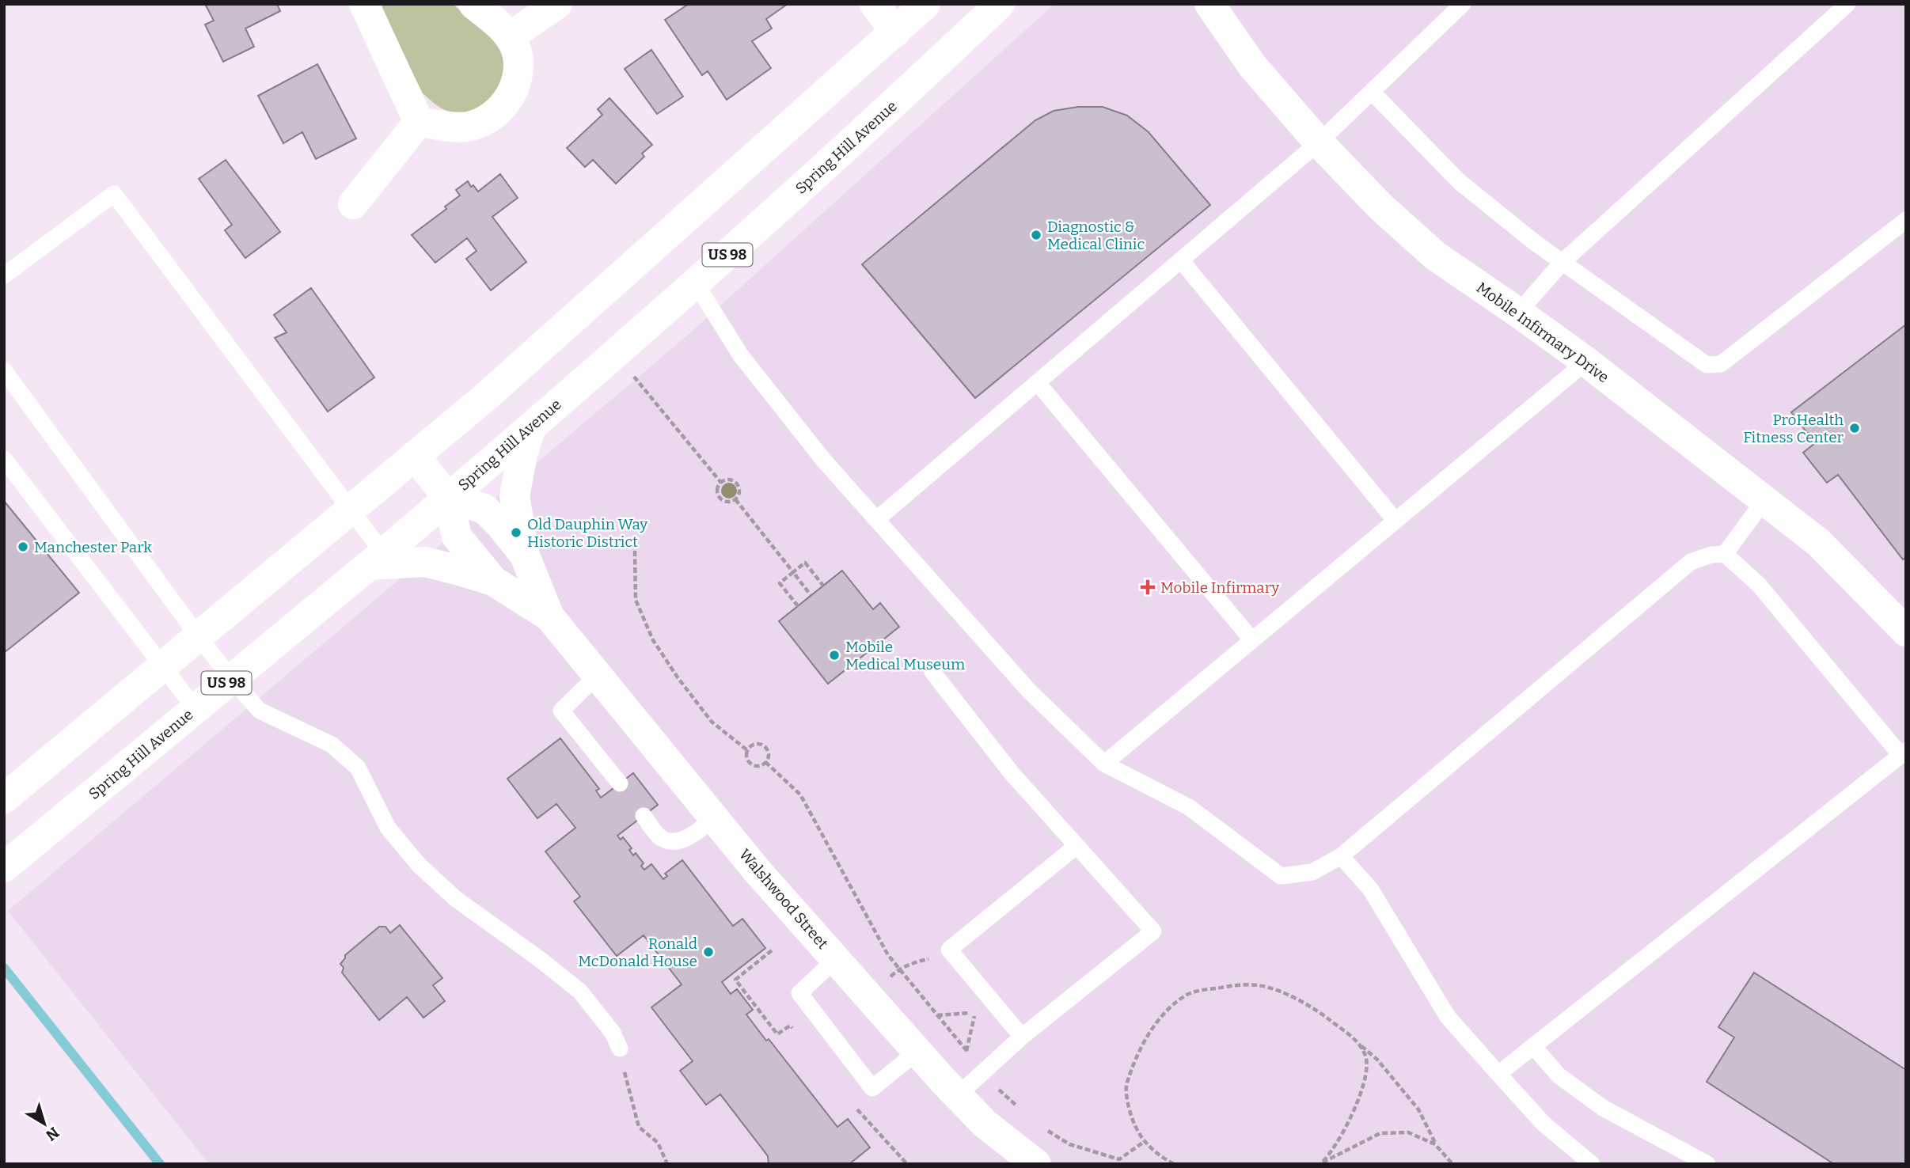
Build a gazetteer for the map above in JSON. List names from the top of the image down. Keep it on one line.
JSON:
{"streets":{"street":["Spring Hill Avenue","US 98","Mobile Infirmary Drive","Walshwood Street"]},"crossings":[["Spring Hill Avenue","Walshwood Street"]],"places":{"other":["Diagnostic & Medical Clinic","ProHealth Fitness Center","Old Dauphin Way Historic District","Manchester Park","Mobile Medical Museum","Ronald McDonald House"],"health":["Mobile Infirmary"]},"north":"bottom right"}
